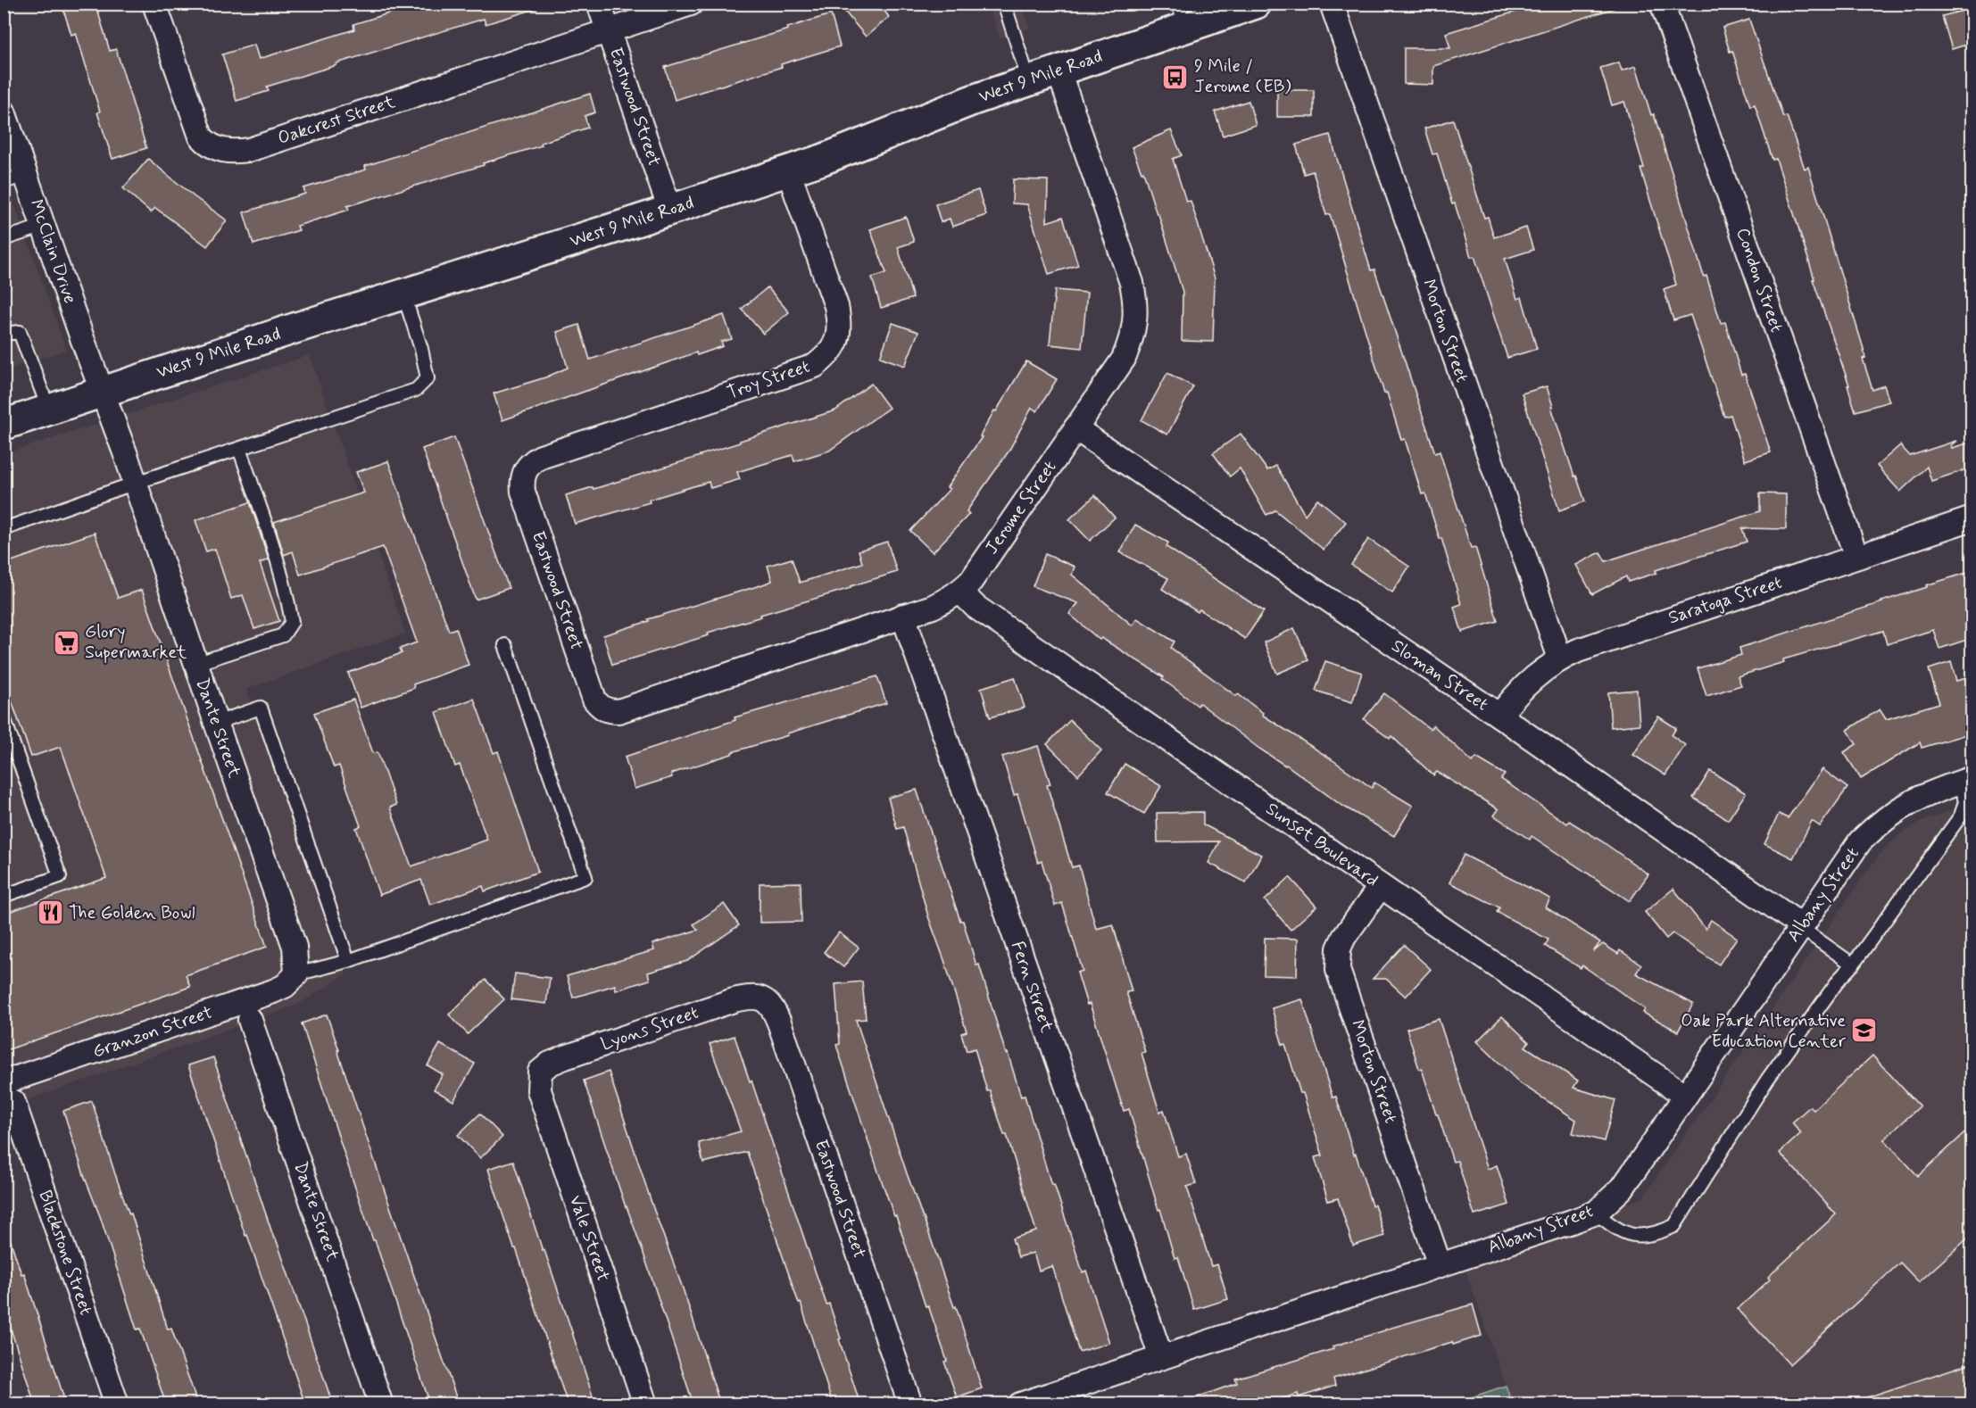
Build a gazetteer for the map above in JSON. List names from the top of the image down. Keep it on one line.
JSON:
{"streets":{"main road":["West 9 Mile Road"],"street":["Eastwood Street","Oakcrest Street","McClain Drive","Condon Street","Morton Street","Troy Street","Jerome Street","Saratoga Street","Sloman Street","Dante Street","Sunset Boulevard","Albany Street","Fern Street","Lyons Street","Granzon Street","Vale Street","Blackstone Street"]},"crossings":[["West 9 Mile Road","Eastwood Street"],["West 9 Mile Road","McClain Drive"],["West 9 Mile Road","Troy Street"],["West 9 Mile Road","Jerome Street"],["West 9 Mile Road","Dante Street"],["Eastwood Street","Oakcrest Street"],["Eastwood Street","Troy Street"],["Eastwood Street","Jerome Street"],["Eastwood Street","Lyons Street"],["McClain Drive","Dante Street"],["Condon Street","Saratoga Street"],["Morton Street","Saratoga Street"],["Morton Street","Sunset Boulevard"],["Morton Street","Albany Street"],["Jerome Street","Sloman Street"],["Jerome Street","Sunset Boulevard"],["Jerome Street","Fern Street"],["Saratoga Street","Sloman Street"],["Sloman Street","Albany Street"],["Dante Street","Granzon Street"],["Sunset Boulevard","Albany Street"],["Albany Street","Fern Street"],["Lyons Street","Vale Street"],["Granzon Street","Blackstone Street"]],"places":{"bus stop":["9 Mile / Jerome (EB)"],"supermarket":["Glory Supermarket"],"restaurant":["The Golden Bowl"],"school or university":["Oak Park Alternative Education Center"]}}
